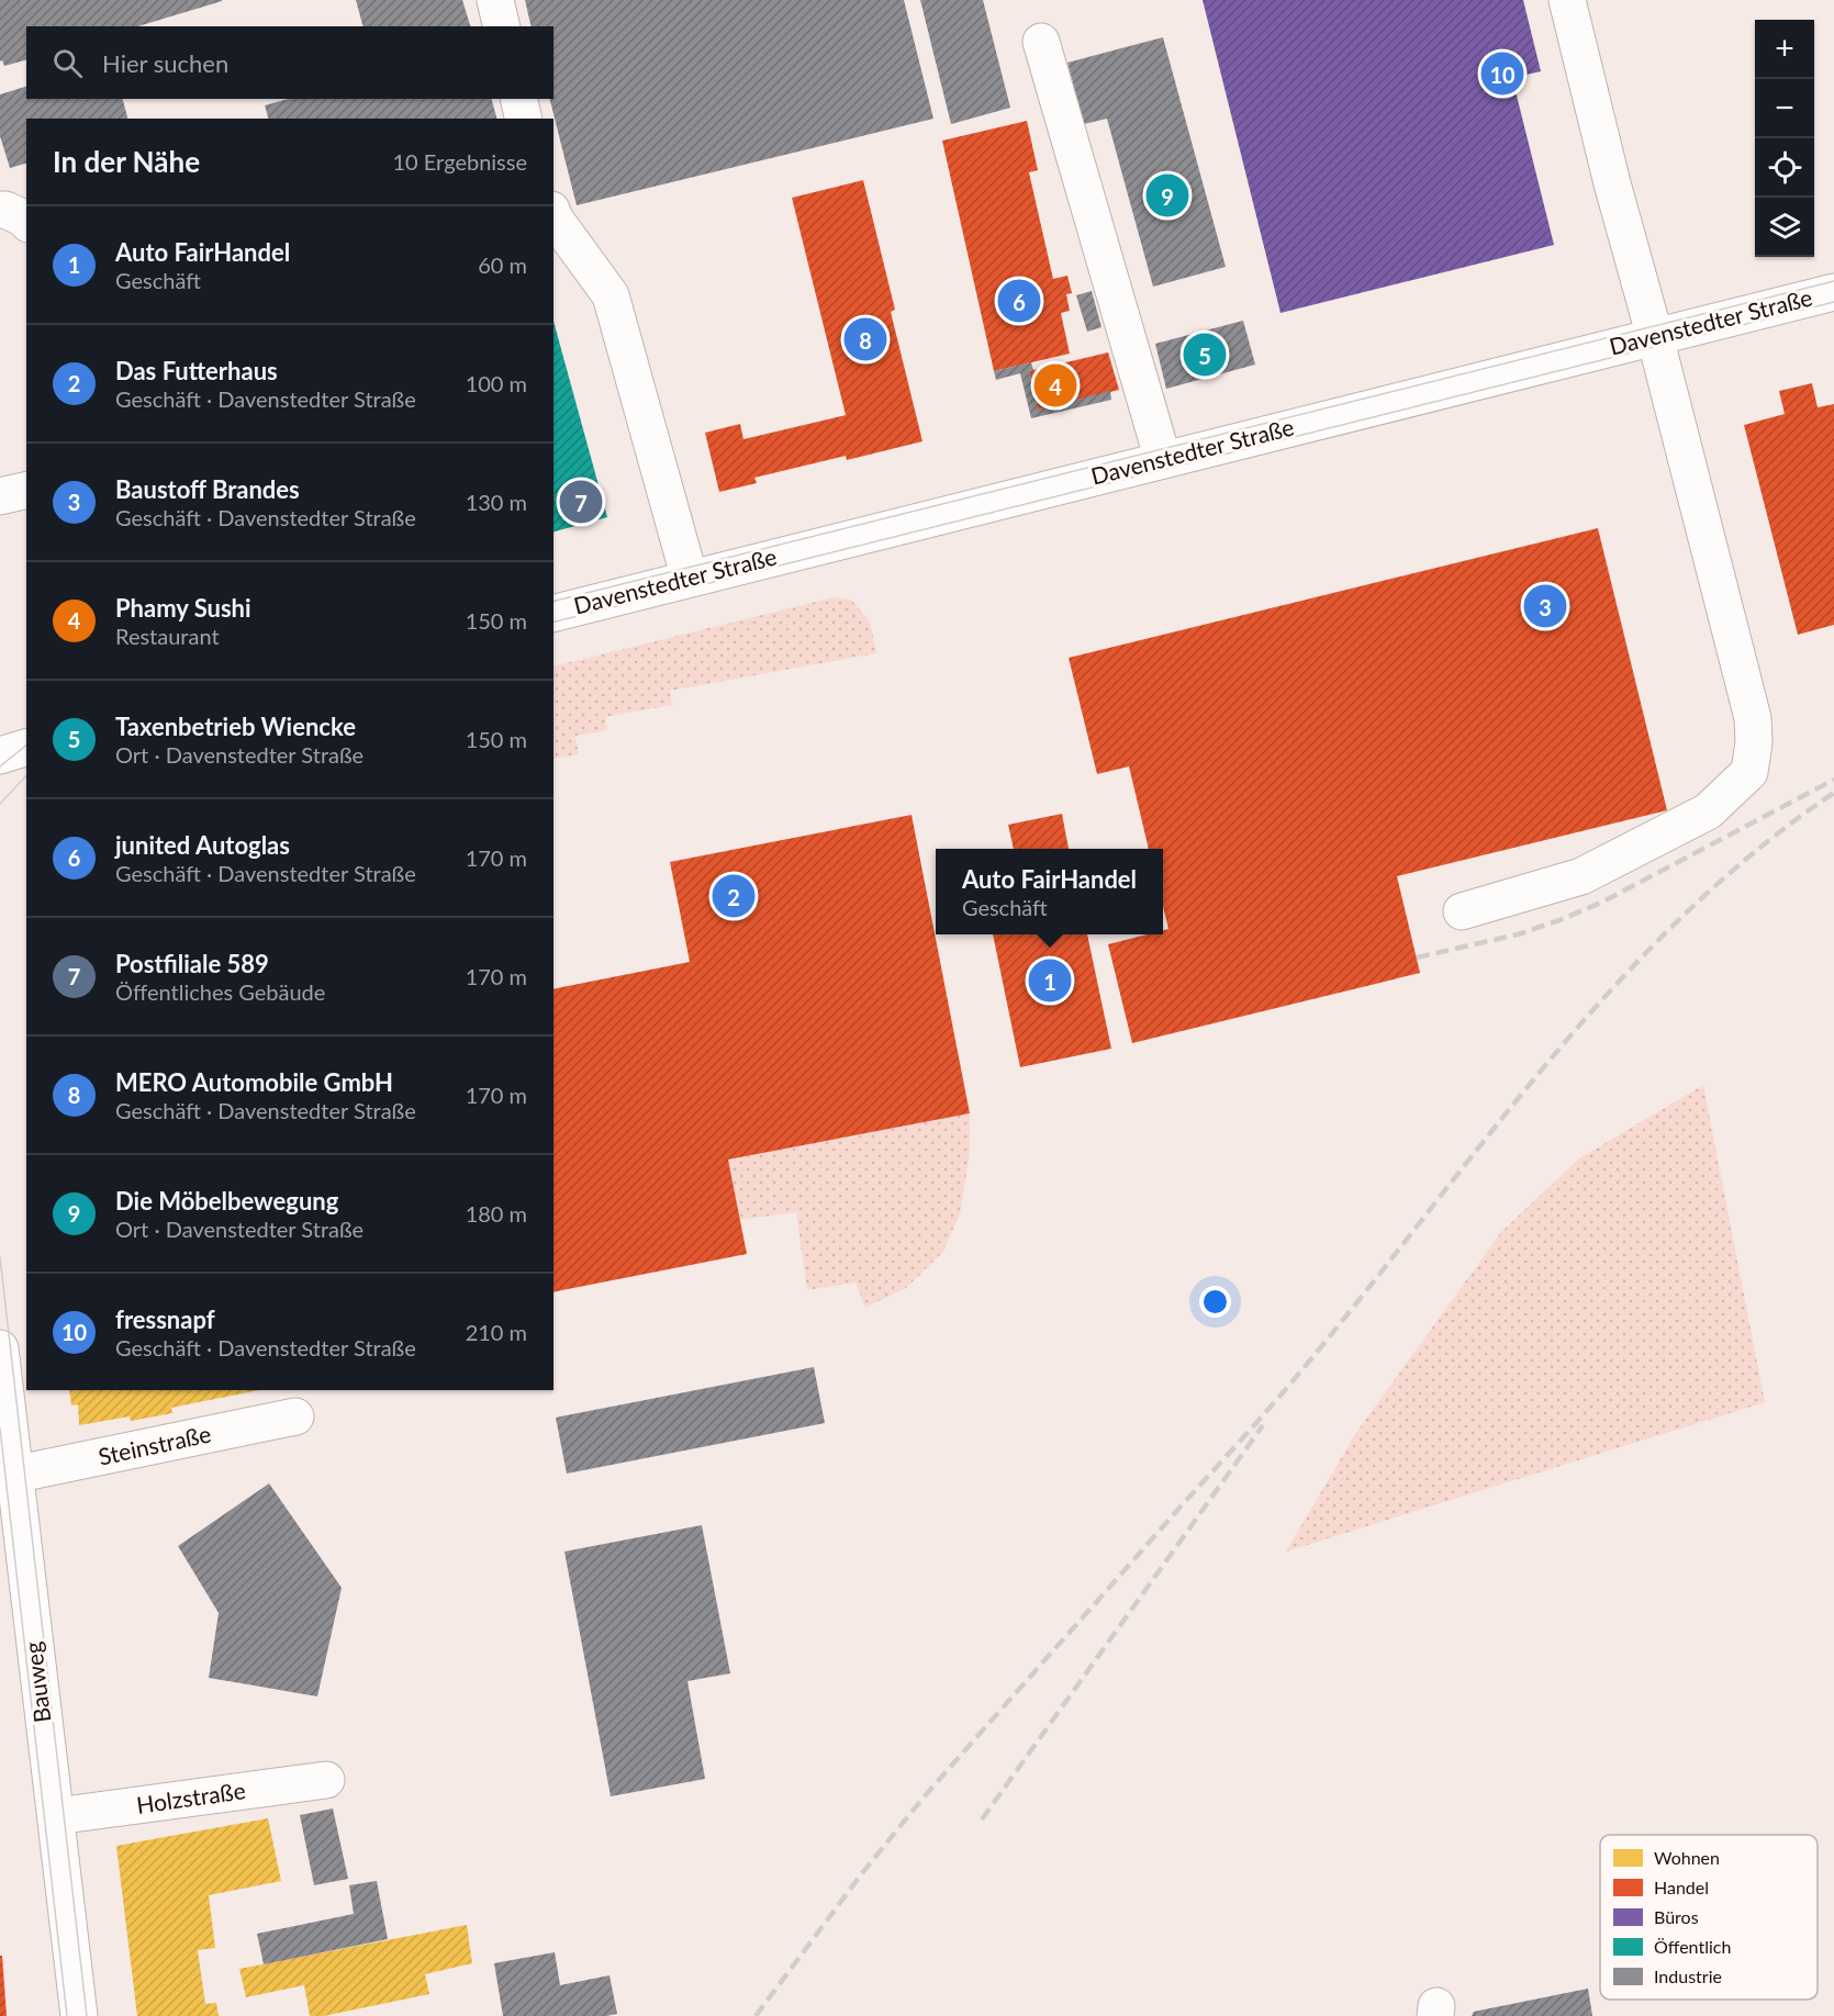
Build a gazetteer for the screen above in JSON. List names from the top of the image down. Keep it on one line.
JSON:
{"streets":{"street":["Davenstedter Straße","Steinstraße","Bauweg","Holzstraße"]},"crossings":[["Steinstraße","Bauweg"],["Bauweg","Holzstraße"]],"legend":["Wohnen","Handel","Büros","Öffentlich","Industrie"],"page":{"map_buttons":["+","−"],"search":"Hier suchen","pins":["10","9","6","8","5","4","7","3","2","1"],"heading":["In der Nähe","10 Ergebnisse"],"list":[{"mark":"1","name":"Auto FairHandel","note":"Geschäft","value":"60 m"},{"mark":"2","name":"Das Futterhaus","note":"Geschäft · Davenstedter Straße","value":"100 m"},{"mark":"3","name":"Baustoff Brandes","note":"Geschäft · Davenstedter Straße","value":"130 m"},{"mark":"4","name":"Phamy Sushi","note":"Restaurant","value":"150 m"},{"mark":"5","name":"Taxenbetrieb Wiencke","note":"Ort · Davenstedter Straße","value":"150 m"},{"mark":"6","name":"junited Autoglas","note":"Geschäft · Davenstedter Straße","value":"170 m"},{"mark":"7","name":"Postfiliale 589","note":"Öffentliches Gebäude","value":"170 m"},{"mark":"8","name":"MERO Automobile GmbH","note":"Geschäft · Davenstedter Straße","value":"170 m"},{"mark":"9","name":"Die Möbelbewegung","note":"Ort · Davenstedter Straße","value":"180 m"},{"mark":"10","name":"fressnapf","note":"Geschäft · Davenstedter Straße","value":"210 m"}],"popup":["Auto FairHandel","Geschäft"]}}
